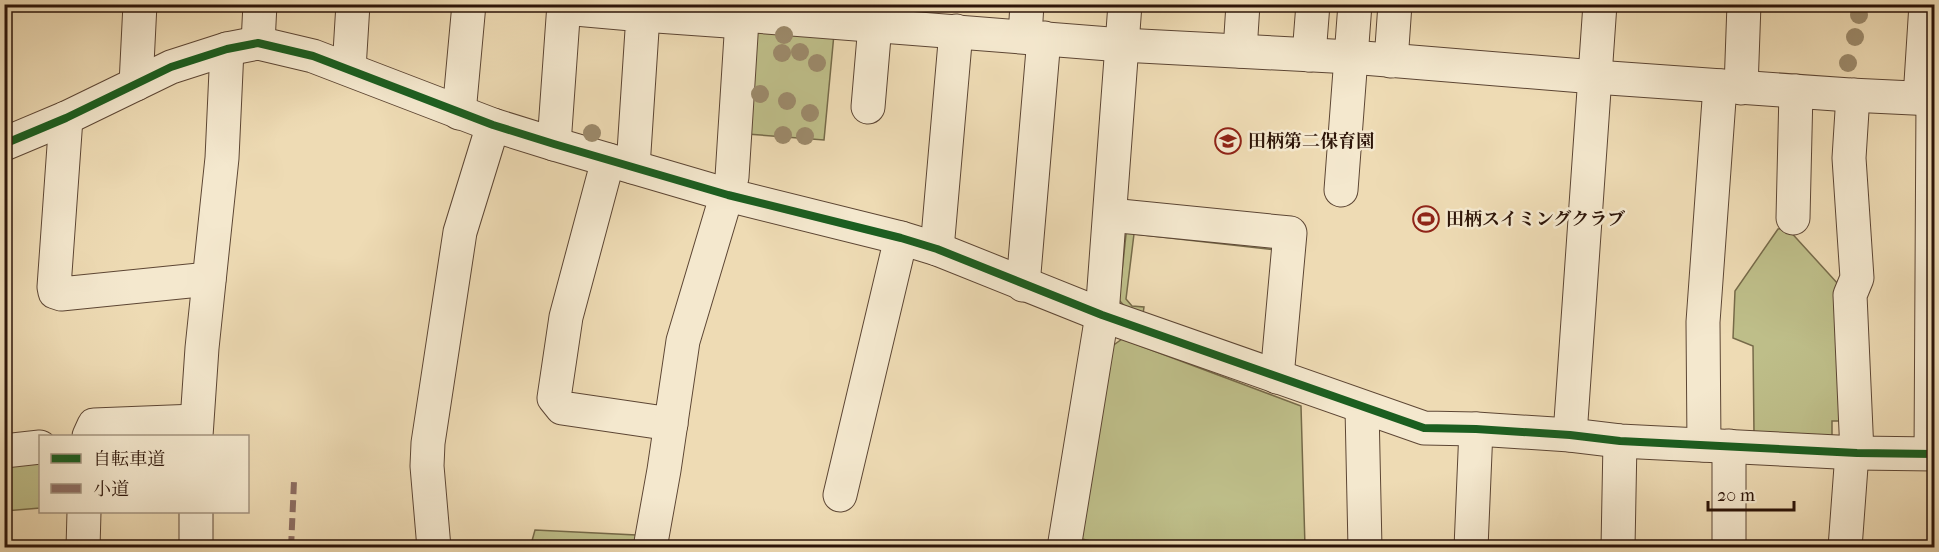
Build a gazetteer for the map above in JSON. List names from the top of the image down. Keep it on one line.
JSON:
{"places":{"school or university":["田柄第二保育園"],"sports":["田柄スイミングクラブ"]},"legend":["自転車道","小道"],"scale_bar":"20 m"}
